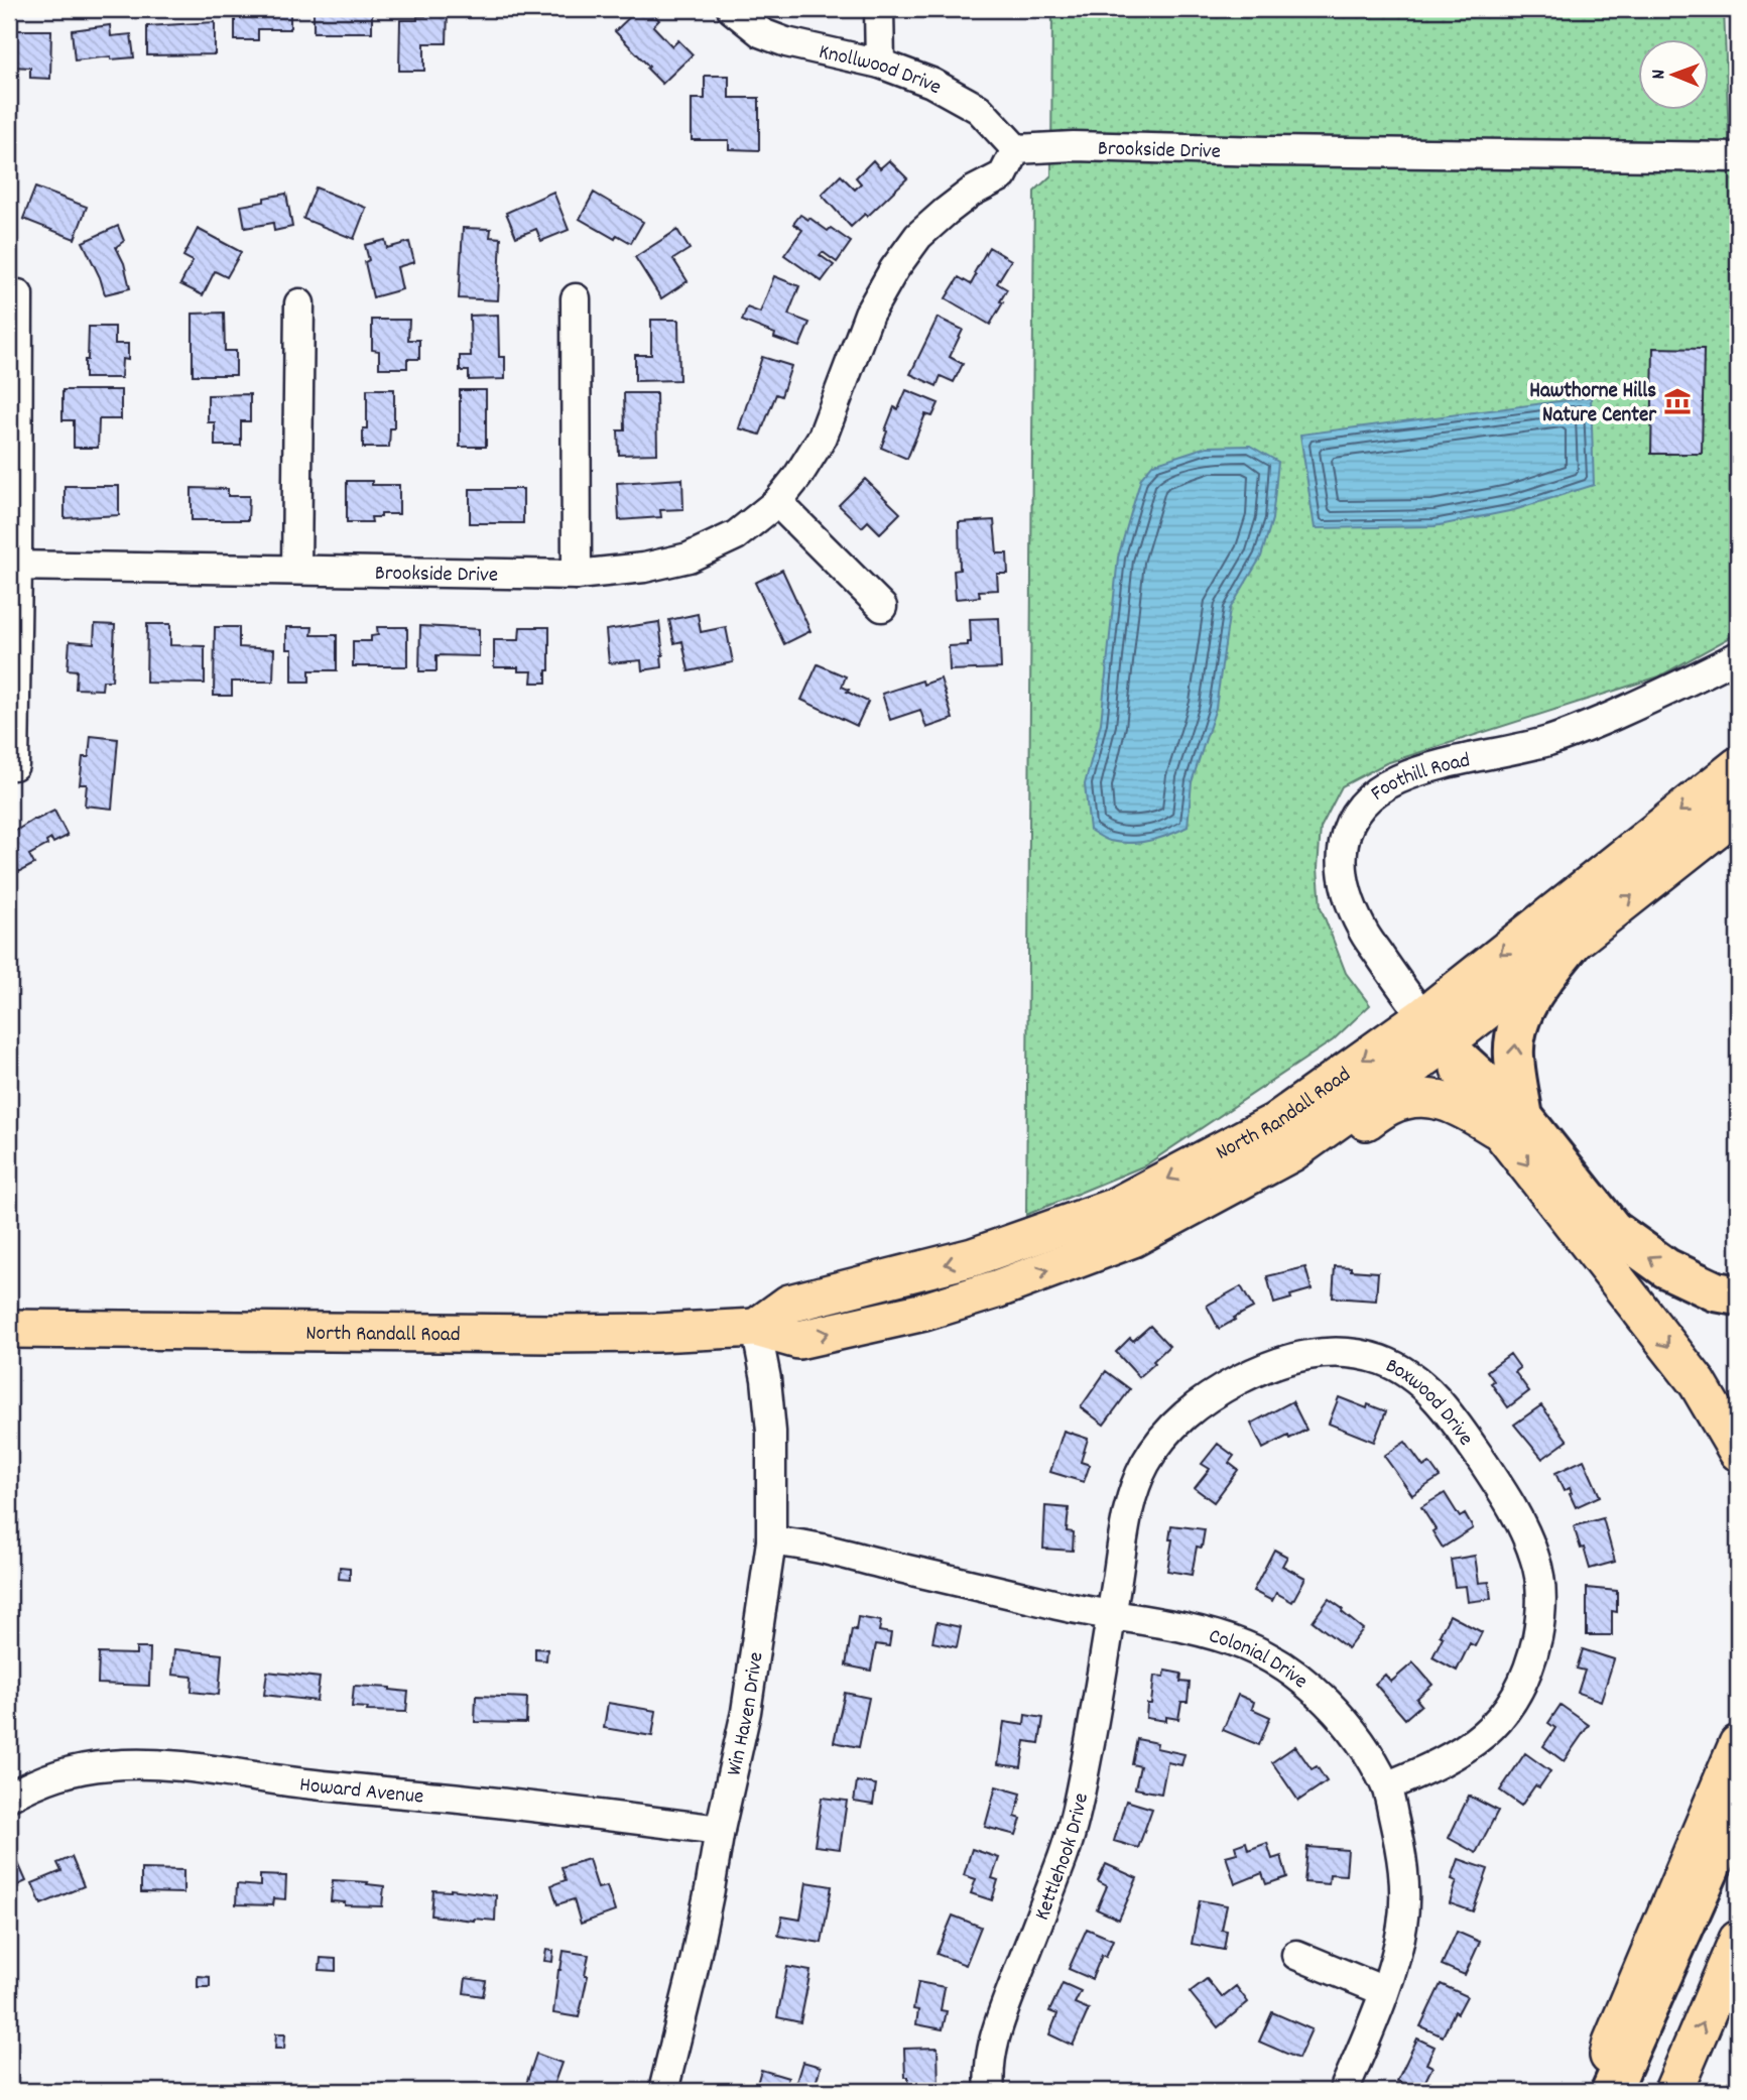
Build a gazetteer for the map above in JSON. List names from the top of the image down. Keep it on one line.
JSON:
{"streets":{"main road":["North Randall Road"],"street":["Knollwood Drive","Brookside Drive","Foothill Road","Boxwood Drive","Colonial Drive","Win Haven Drive","Howard Avenue","Kettlehook Drive"]},"crossings":[["Knollwood Drive","Brookside Drive"],["Foothill Road","North Randall Road"],["North Randall Road","Win Haven Drive"],["Boxwood Drive","Colonial Drive"],["Boxwood Drive","Kettlehook Drive"],["Colonial Drive","Win Haven Drive"],["Colonial Drive","Kettlehook Drive"],["Win Haven Drive","Howard Avenue"]],"places":{"museum":["Hawthorne Hills Nature Center"]},"north":"left"}
